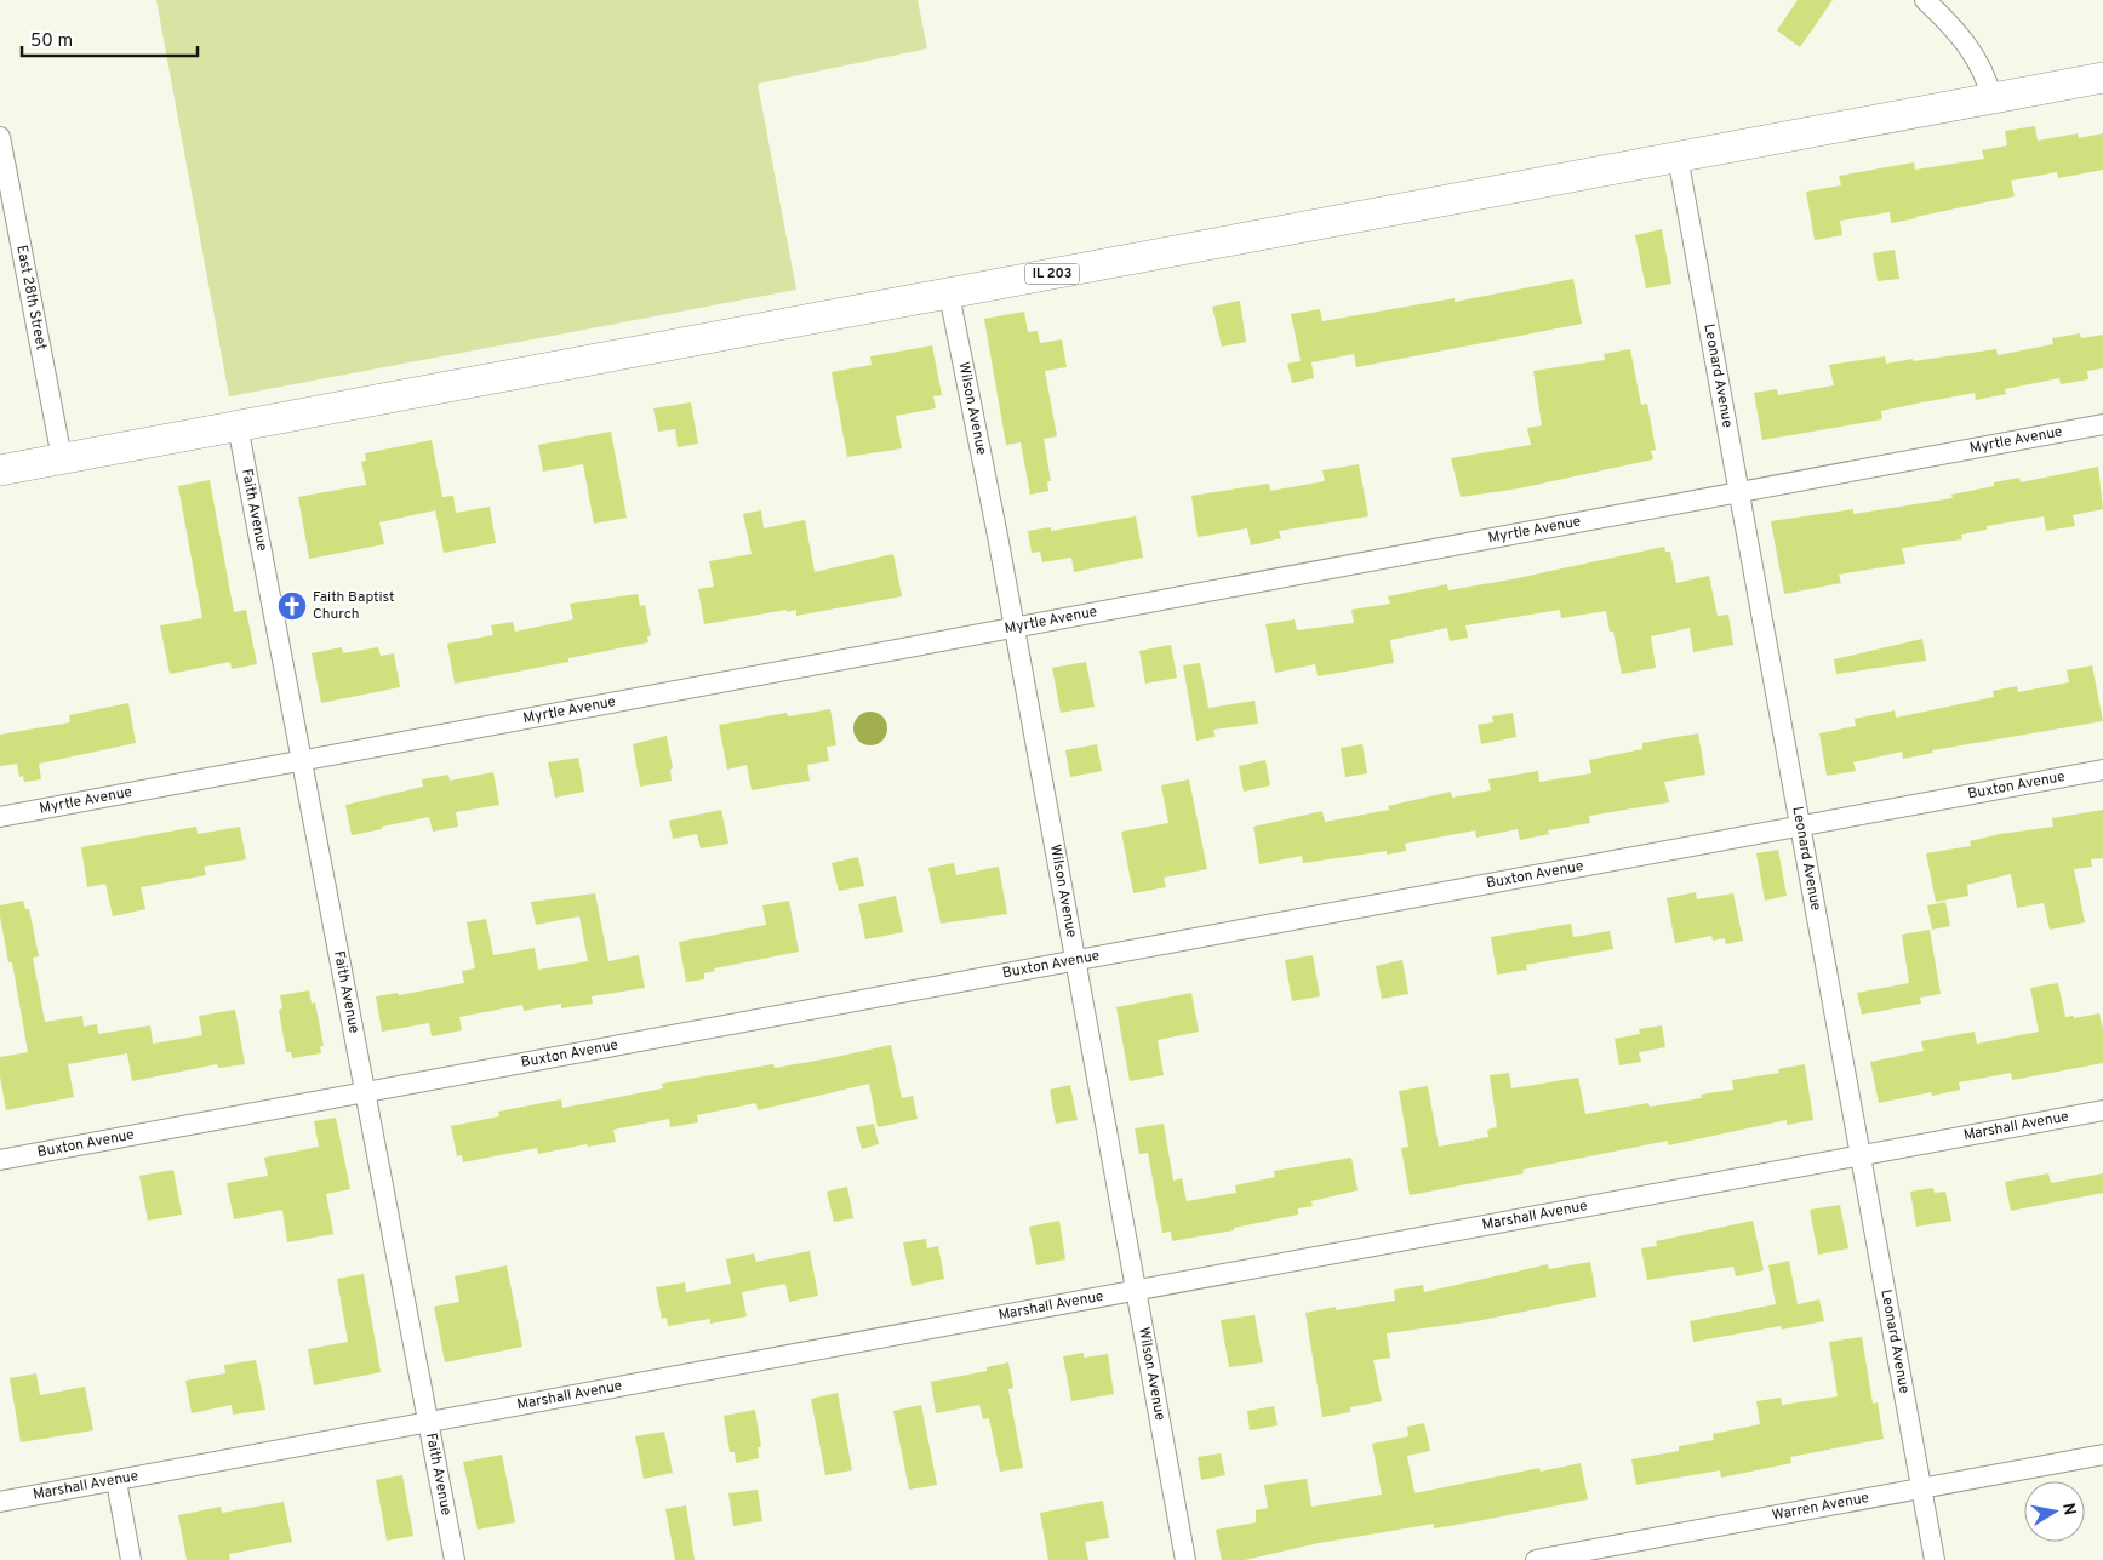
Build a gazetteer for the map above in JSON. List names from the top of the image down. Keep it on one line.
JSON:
{"streets":{"main road":["IL 203"],"street":["East 28th Street","Leonard Avenue","Wilson Avenue","Myrtle Avenue","Faith Avenue","Buxton Avenue","Marshall Avenue","Warren Avenue"]},"crossings":[["IL 203","East 28th Street"],["IL 203","Leonard Avenue"],["IL 203","Wilson Avenue"],["IL 203","Faith Avenue"],["Leonard Avenue","Myrtle Avenue"],["Leonard Avenue","Buxton Avenue"],["Leonard Avenue","Marshall Avenue"],["Leonard Avenue","Warren Avenue"],["Wilson Avenue","Myrtle Avenue"],["Wilson Avenue","Buxton Avenue"],["Wilson Avenue","Marshall Avenue"],["Myrtle Avenue","Faith Avenue"],["Faith Avenue","Buxton Avenue"],["Faith Avenue","Marshall Avenue"]],"places":{"church":["Faith Baptist Church"]},"scale_bar":"50 m","north":"right"}
